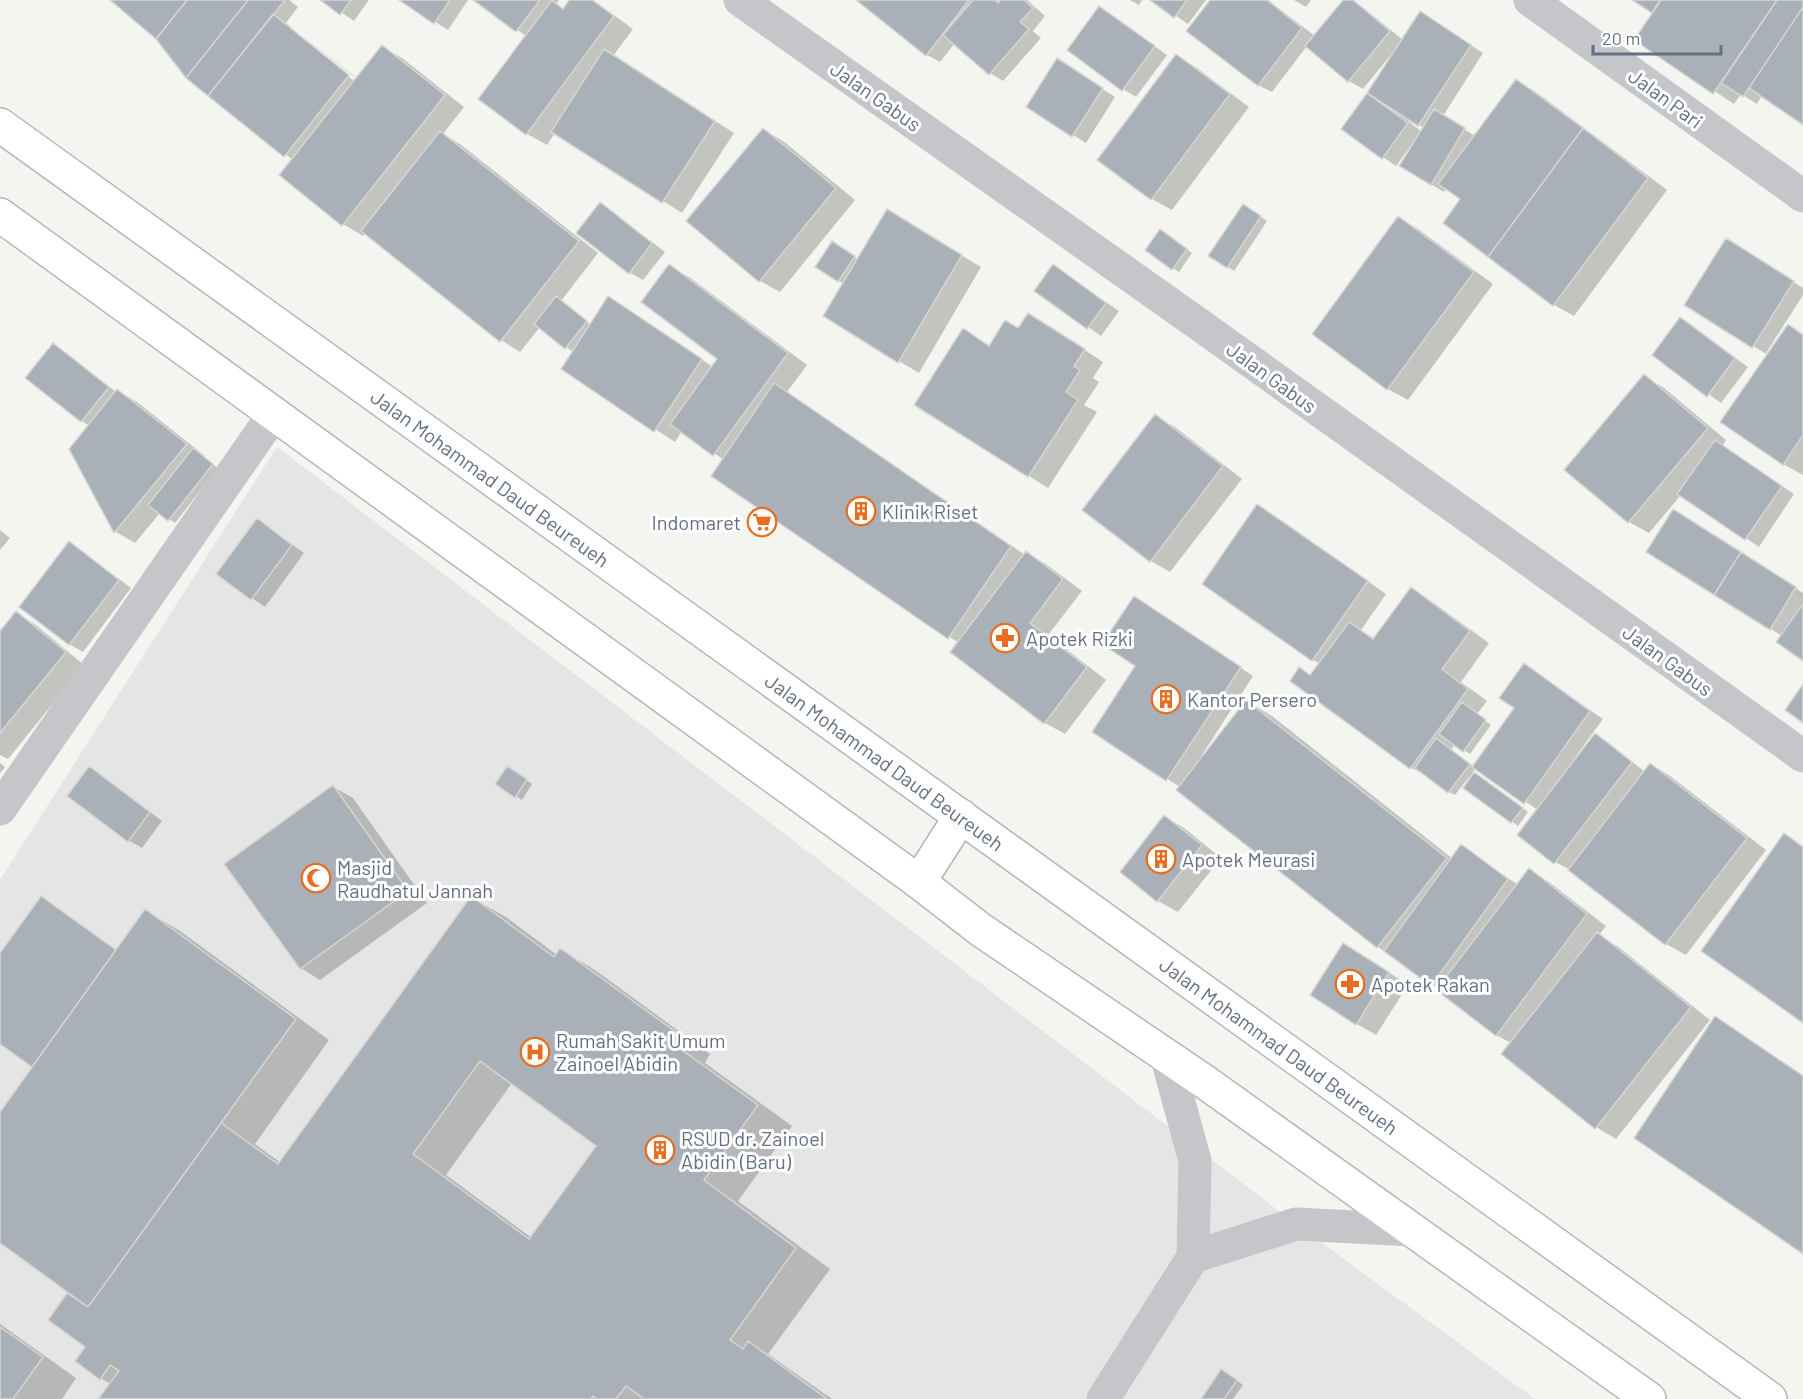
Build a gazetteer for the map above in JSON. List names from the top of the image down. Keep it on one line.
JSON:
{"streets":{"highway":["Jalan Mohammad Daud Beureueh"],"street":["Jalan Gabus","Jalan Pari"]},"places":{"building":["Klinik Riset","Kantor Persero","Apotek Meurasi","RSUD dr. Zainoel Abidin (Baru)"],"supermarket":["Indomaret"],"pharmacy":["Apotek Rizki","Apotek Rakan"],"mosque":["Masjid Raudhatul Jannah"],"hospital":["Rumah Sakit Umum Zainoel Abidin"]},"scale_bar":"20 m"}
